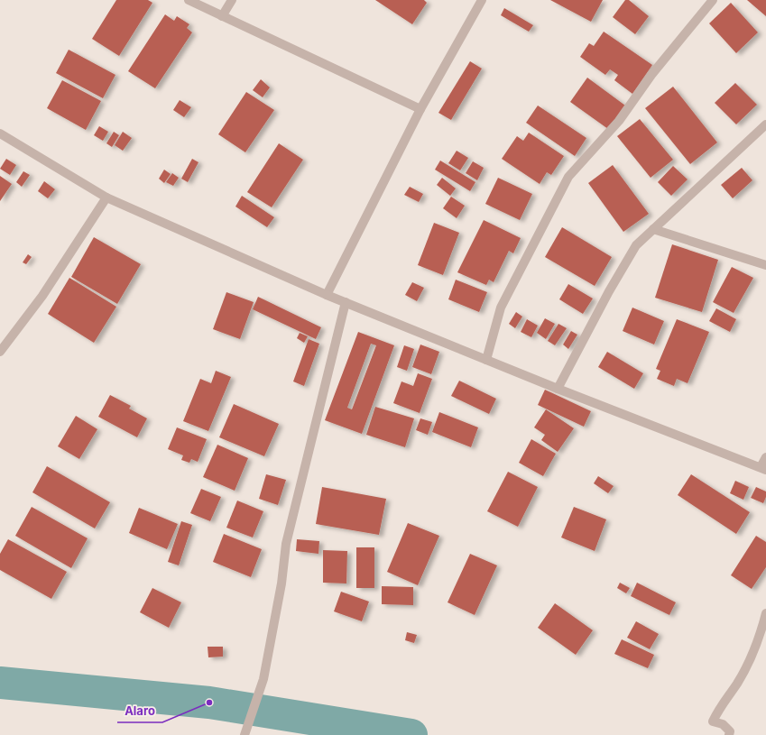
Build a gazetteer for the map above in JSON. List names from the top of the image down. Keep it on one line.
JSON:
{"places":["Alaro"]}
